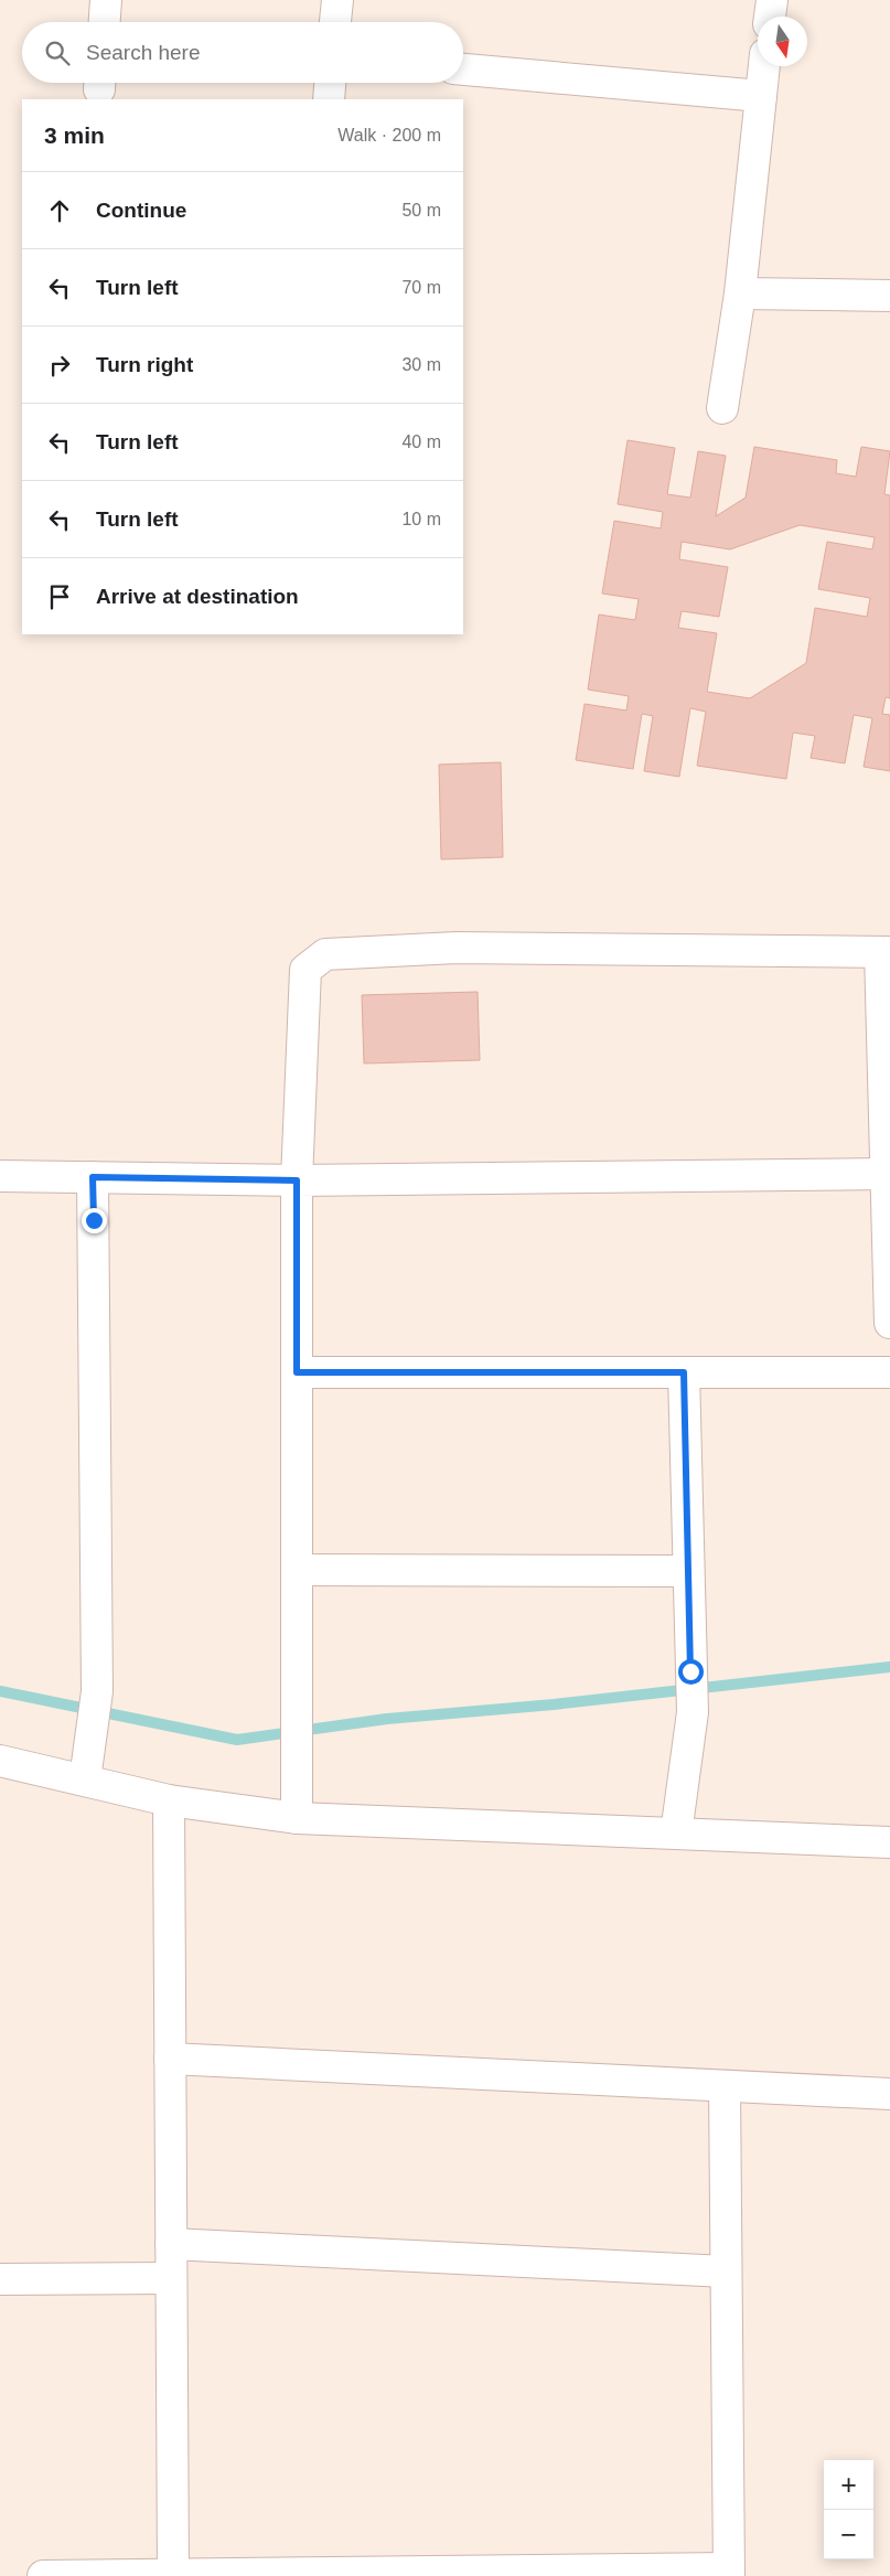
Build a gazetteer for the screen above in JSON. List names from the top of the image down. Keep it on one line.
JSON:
{"north":"bottom","page":{"search":"Search here","heading":["3 min","Walk · 200 m"],"list":[["Continue","50 m"],["Turn left","70 m"],["Turn right","30 m"],["Turn left","40 m"],["Turn left","10 m"],"Arrive at destination"],"map_buttons":["+","−"]}}
